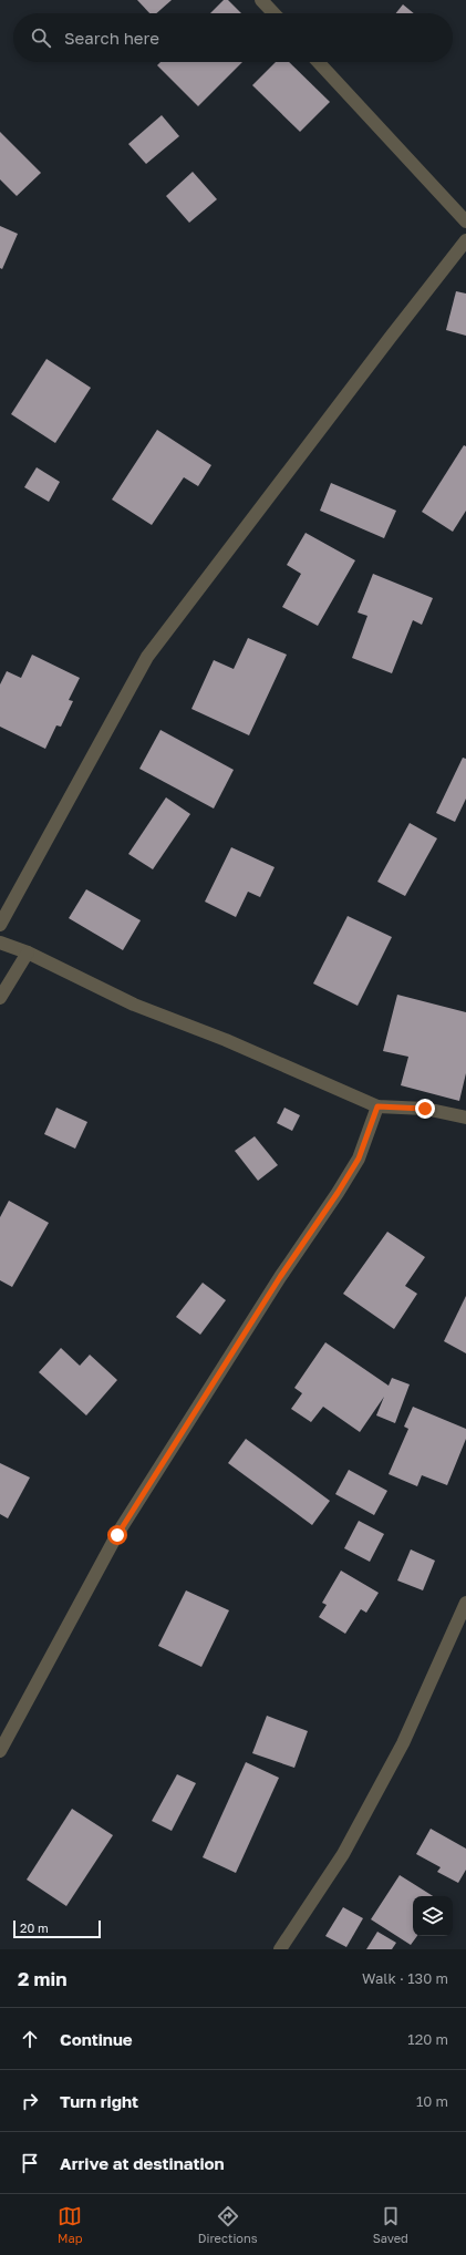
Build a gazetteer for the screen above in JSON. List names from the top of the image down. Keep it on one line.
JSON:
{"scale_bar":"20 m","page":{"search":"Search here","scale":"20 m","heading":["2 min","Walk · 130 m"],"list":[["Continue","120 m"],["Turn right","10 m"],"Arrive at destination"],"nav":["Map","Directions","Saved"]}}
